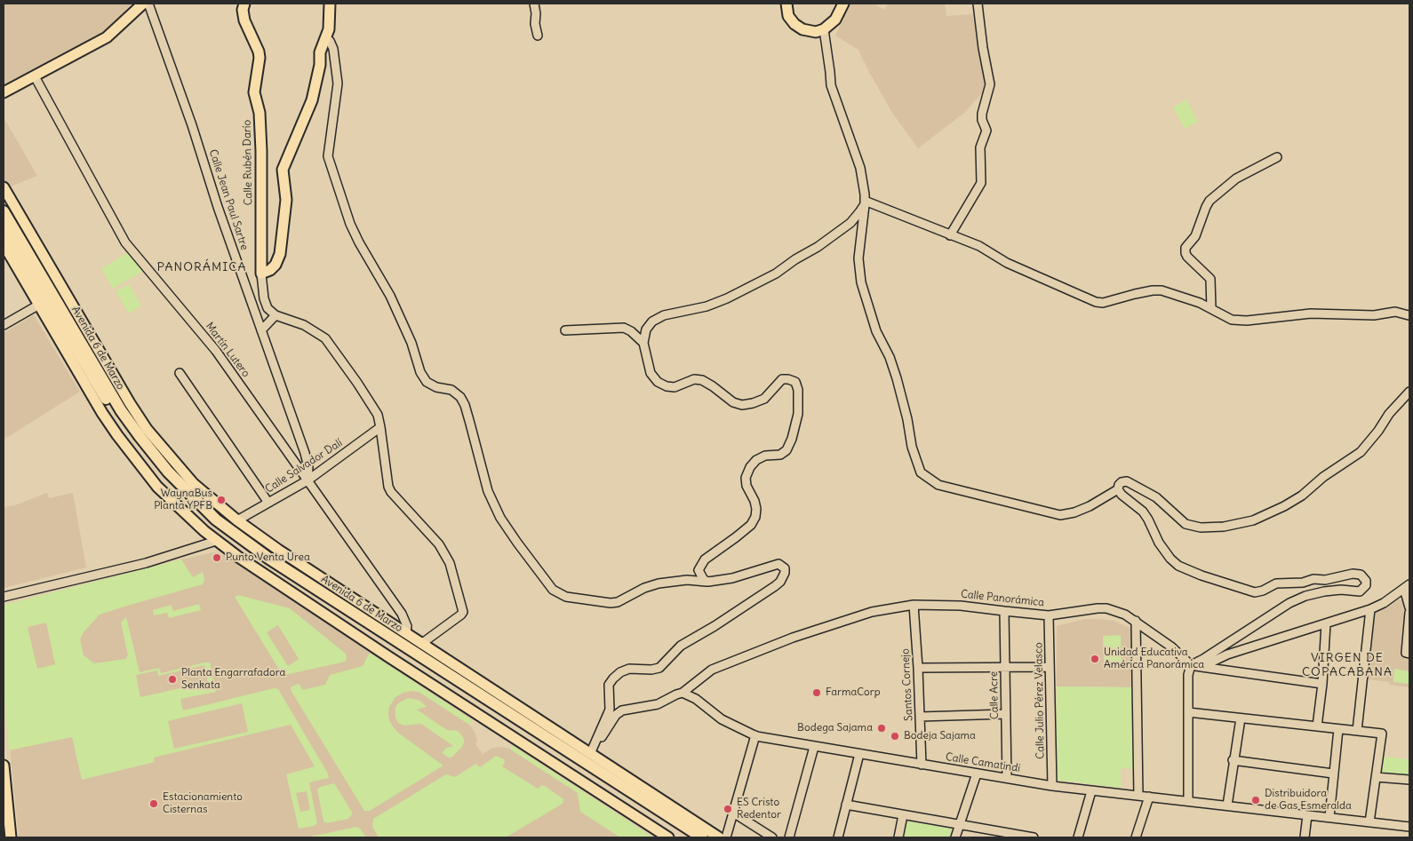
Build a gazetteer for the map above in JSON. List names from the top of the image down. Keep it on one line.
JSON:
{"streets":{"highway":["Avenida 6 de Marzo"],"main road":["Calle Rubén Darío"],"street":["Calle Jean Paul Sartre","Martín Lutero","Calle Salvador Dalí","Calle Panorámica","Santos Cornejo","Calle Acre","Calle Julio Pérez Velasco","Calle Camatindi"]},"crossings":[["Calle Jean Paul Sartre","Martín Lutero"],["Calle Jean Paul Sartre","Calle Salvador Dalí"],["Avenida 6 de Marzo","Martín Lutero"],["Avenida 6 de Marzo","Calle Salvador Dalí"],["Martín Lutero","Calle Salvador Dalí"],["Calle Panorámica","Santos Cornejo"],["Calle Panorámica","Calle Acre"],["Calle Panorámica","Calle Julio Pérez Velasco"],["Calle Panorámica","Calle Camatindi"],["Santos Cornejo","Calle Camatindi"],["Calle Acre","Calle Camatindi"],["Calle Julio Pérez Velasco","Calle Camatindi"]],"districts":["PANORÁMICA","VIRGEN DE COPACABANA"],"places":["WaynaBus Planta YPFB","Punto Venta Urea","Unidad Educativa América Panorámica","Planta Engarrafadora Senkata","FarmaCorp","Bodega Sajama","Bodeja Sajama","Distribuidora de Gas Esmeralda","Estacionamiento Cisternas","ES Cristo Redentor"]}
